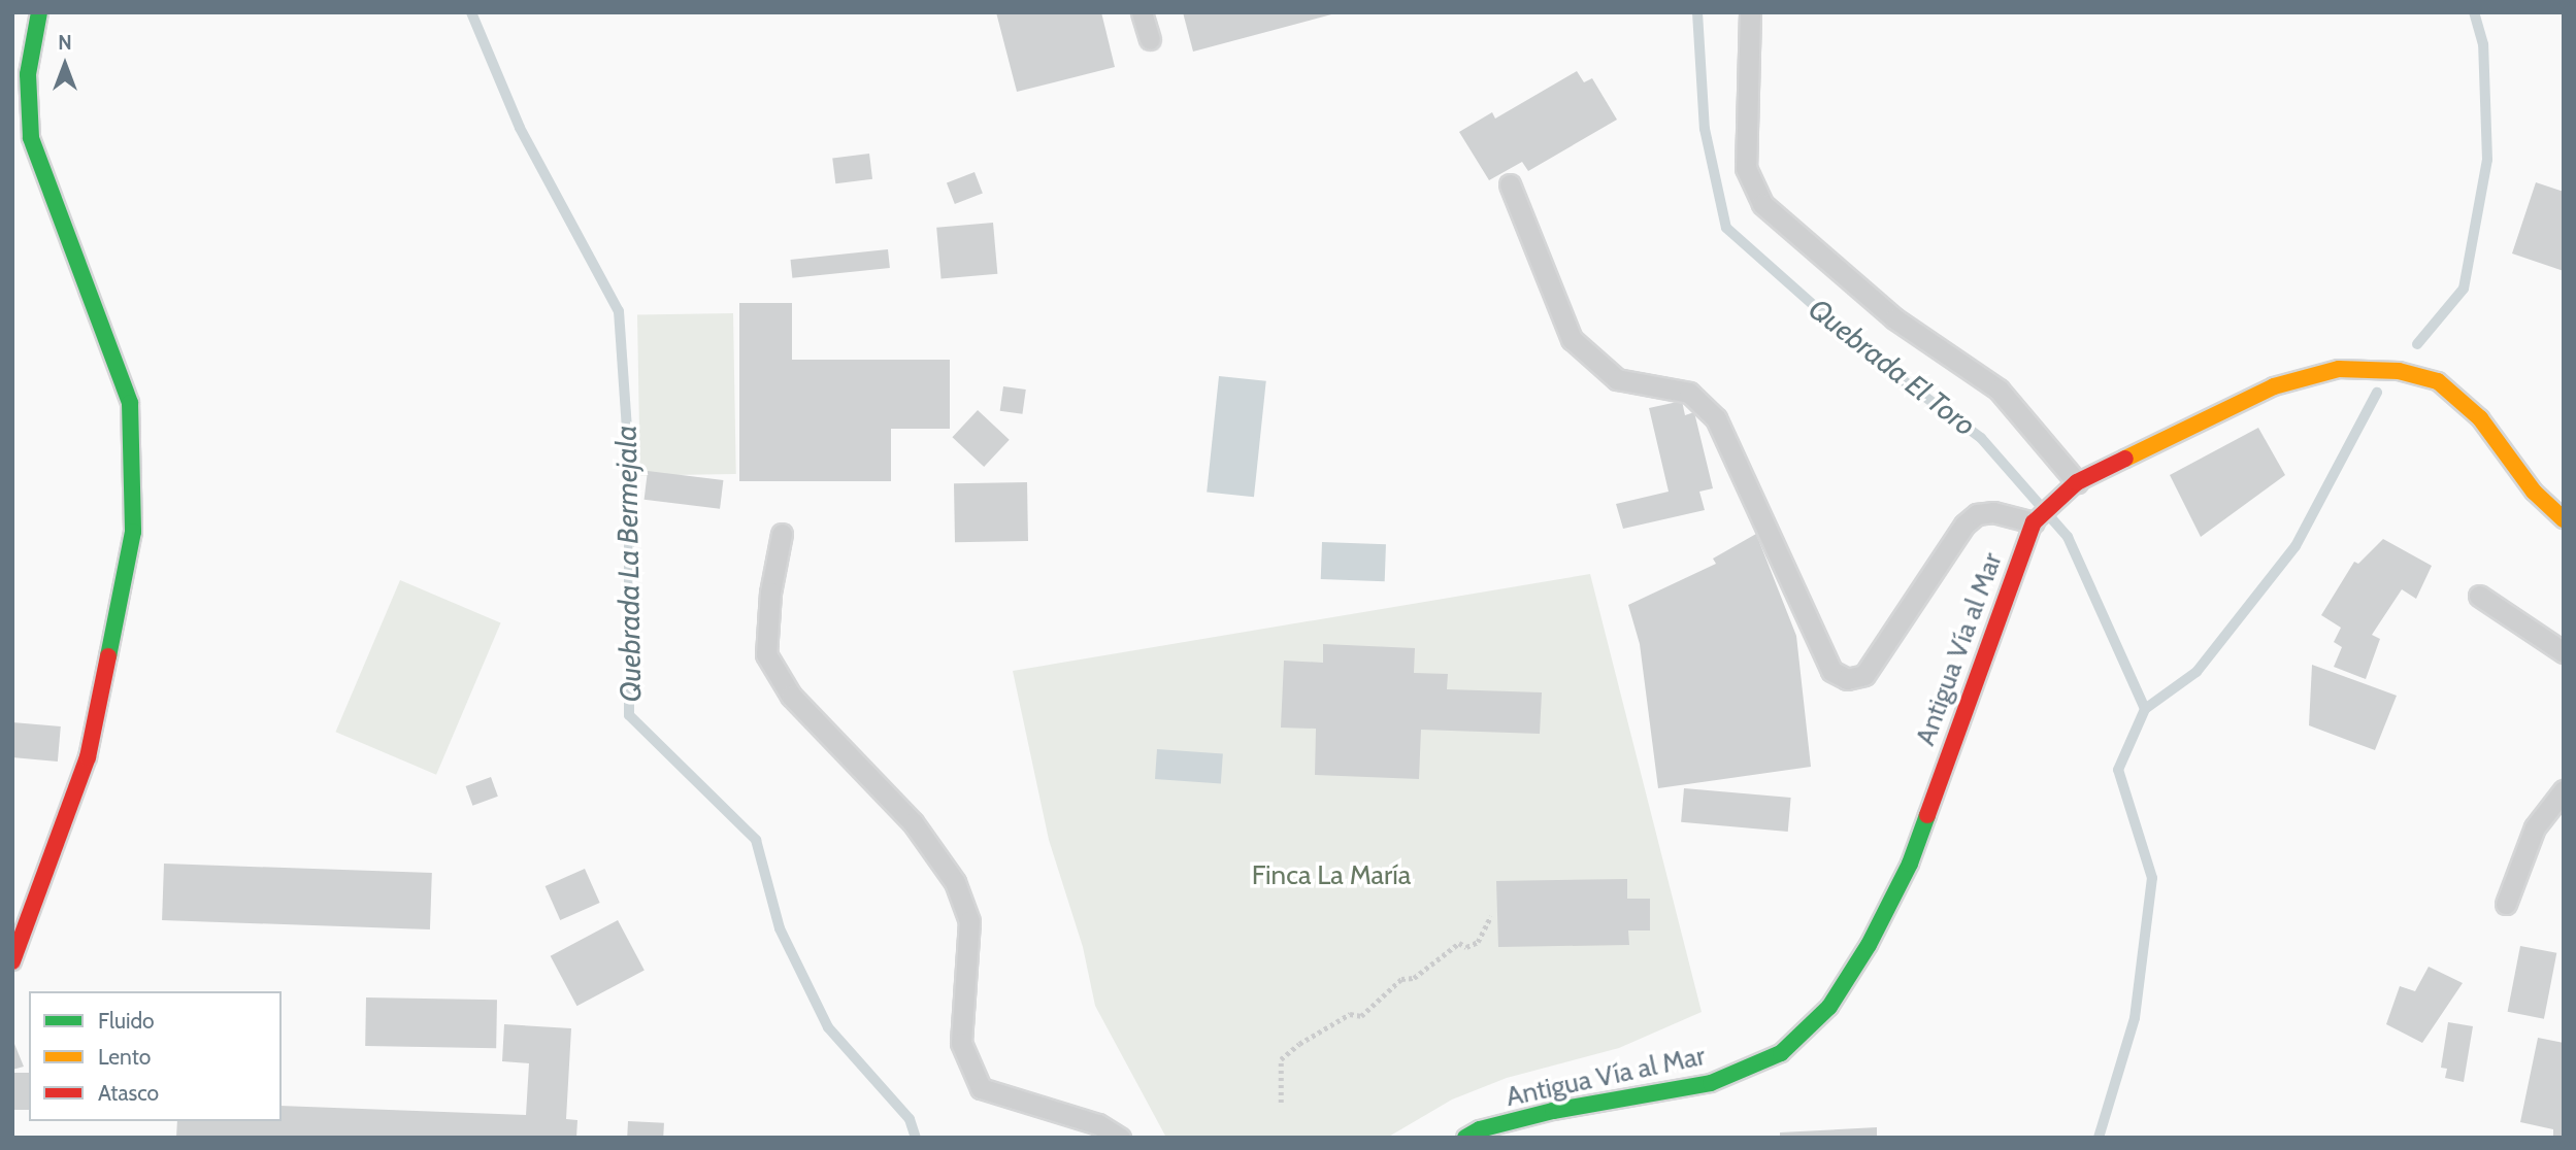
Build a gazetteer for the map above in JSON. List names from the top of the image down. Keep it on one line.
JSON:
{"streets":{"main road":["Antigua Vía al Mar"]},"water":["Quebrada El Toro","Quebrada La Bermejala"],"parks":["Finca La María"],"legend":["Fluido","Lento","Atasco"],"north":"top"}
